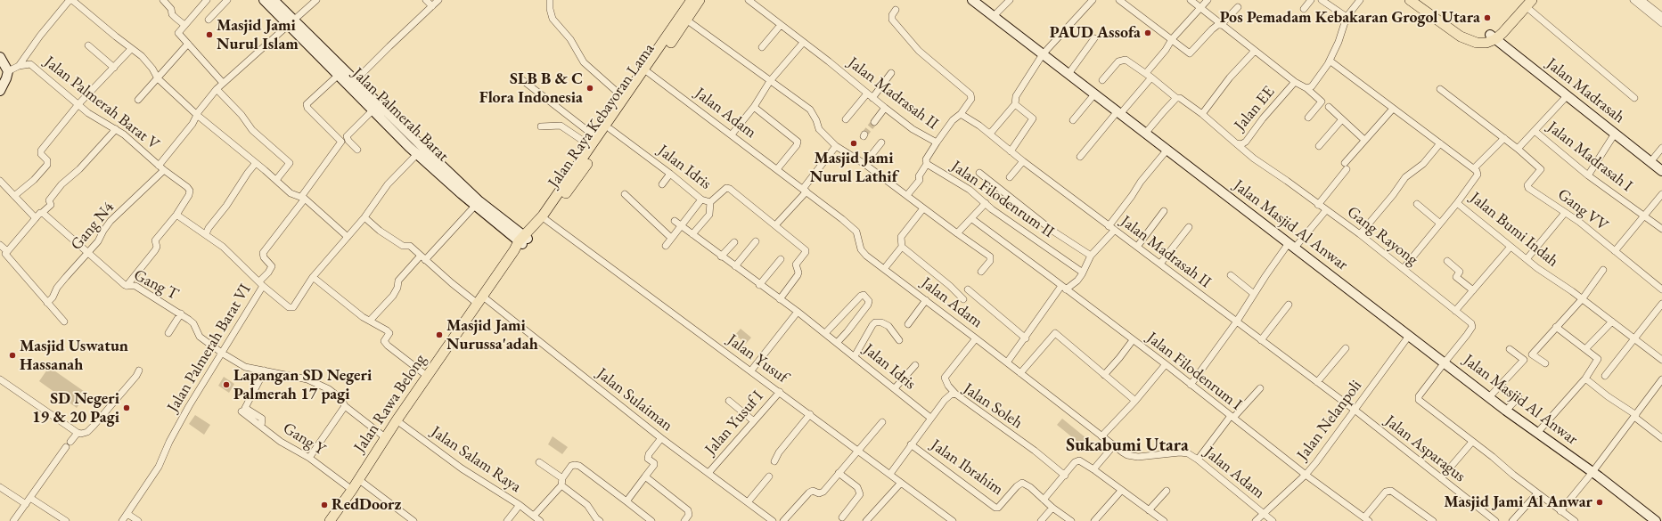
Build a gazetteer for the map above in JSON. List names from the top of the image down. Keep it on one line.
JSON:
{"streets":{"main road":["Jalan Raya Kebayoran Lama","Jalan Rawa Belong"],"street":["Jalan Madrasah","Jalan Madrasah II","Jalan Palmerah Barat V","Jalan EE","Jalan Adam","Jalan Palmerah Barat","Jalan Madrasah I","Jalan Idris","Jalan Filodenrum II","Gang VV","Jalan Masjid Al Anwar","Gang N4","Jalan Bumi Indah","Gang Rayong","Gang T","Jalan Palmerah Barat VI","Jalan Yusuf","Jalan Filodenrum I","Jalan Sulaiman","Jalan Soleh","Jalan Nelanpoli","Jalan Yusuf I","Gang Y","Jalan Asparagus","Jalan Salam Raya","Jalan Ibrahim"]},"crossings":[["Jalan Madrasah II","Jalan Filodenrum II"],["Jalan Madrasah II","Jalan Nelanpoli"],["Jalan Madrasah II","Jalan Asparagus"],["Jalan Palmerah Barat V","Gang N4"],["Jalan Palmerah Barat V","Jalan Palmerah Barat VI"],["Jalan EE","Gang Rayong"],["Jalan Adam","Jalan Raya Kebayoran Lama"],["Jalan Adam","Jalan Nelanpoli"],["Jalan Palmerah Barat","Jalan Raya Kebayoran Lama"],["Jalan Palmerah Barat","Gang N4"],["Jalan Palmerah Barat","Jalan Rawa Belong"],["Jalan Raya Kebayoran Lama","Jalan Idris"],["Jalan Raya Kebayoran Lama","Jalan Yusuf"],["Jalan Raya Kebayoran Lama","Jalan Rawa Belong"],["Jalan Madrasah I","Gang VV"],["Jalan Idris","Jalan Soleh"],["Jalan Masjid Al Anwar","Gang Rayong"],["Jalan Masjid Al Anwar","Jalan Nelanpoli"],["Gang N4","Gang T"],["Gang T","Jalan Palmerah Barat VI"],["Gang T","Jalan Rawa Belong"],["Jalan Yusuf","Jalan Soleh"],["Jalan Yusuf","Jalan Yusuf I"],["Jalan Filodenrum I","Jalan Nelanpoli"],["Jalan Sulaiman","Jalan Rawa Belong"],["Jalan Sulaiman","Jalan Yusuf I"],["Jalan Rawa Belong","Gang Y"],["Jalan Rawa Belong","Jalan Salam Raya"],["Jalan Soleh","Jalan Ibrahim"],["Jalan Nelanpoli","Jalan Asparagus"]],"districts":["Sukabumi Utara"],"places":["Pos Pemadam Kebakaran Grogol Utara","PAUD Assofa","Masjid Jami Nurul Islam","SLB B & C Flora Indonesia","Masjid Jami Nurul Lathif","Masjid Jami Nurussa'adah","Masjid Uswatun Hassanah","Lapangan SD Negeri Palmerah 17 pagi","SD Negeri 19 & 20 Pagi","Masjid Jami Al Anwar","RedDoorz"]}
